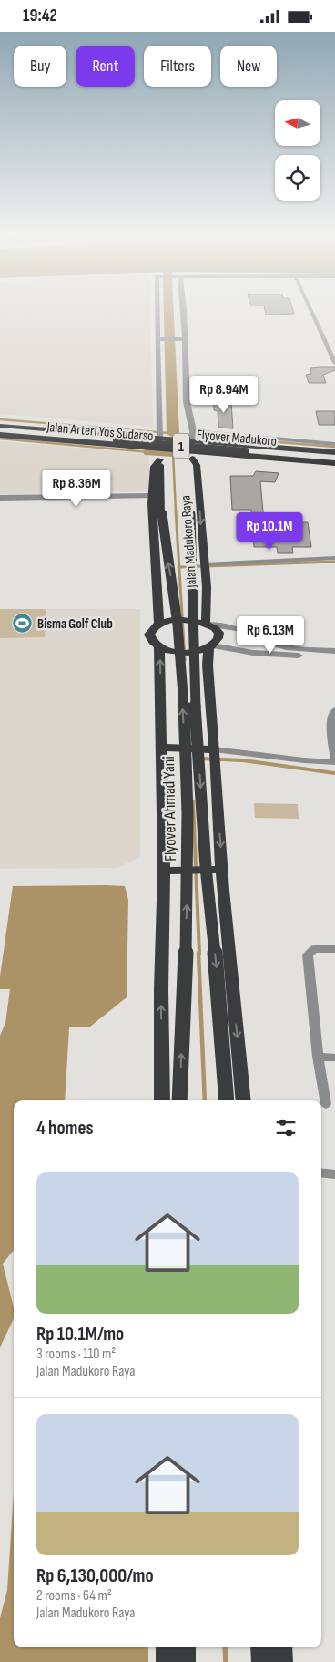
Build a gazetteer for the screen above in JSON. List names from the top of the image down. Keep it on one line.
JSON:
{"streets":{"highway":["Jalan Arteri Yos Sudarso","Flyover Madukoro","1","Jalan Madukoro Raya","Flyover Ahmad Yani"]},"crossings":[["Jalan Arteri Yos Sudarso","Jalan Madukoro Raya"],["Jalan Madukoro Raya","Flyover Ahmad Yani"]],"places":{"sports":["Bisma Golf Club"]},"north":"left","page":{"status":"19:42","chip":["Buy","Rent","Filters","New"],"price":["Rp 8.94M","Rp 8.36M","Rp 10.1M","Rp 6.13M"],"heading":"4 homes","list":[{"name":"Rp 10.1M/mo","note":"3 rooms · 110 m² · Jalan Madukoro Raya"},{"name":"Rp 6,130,000/mo","note":"2 rooms · 64 m² · Jalan Madukoro Raya"}]}}
